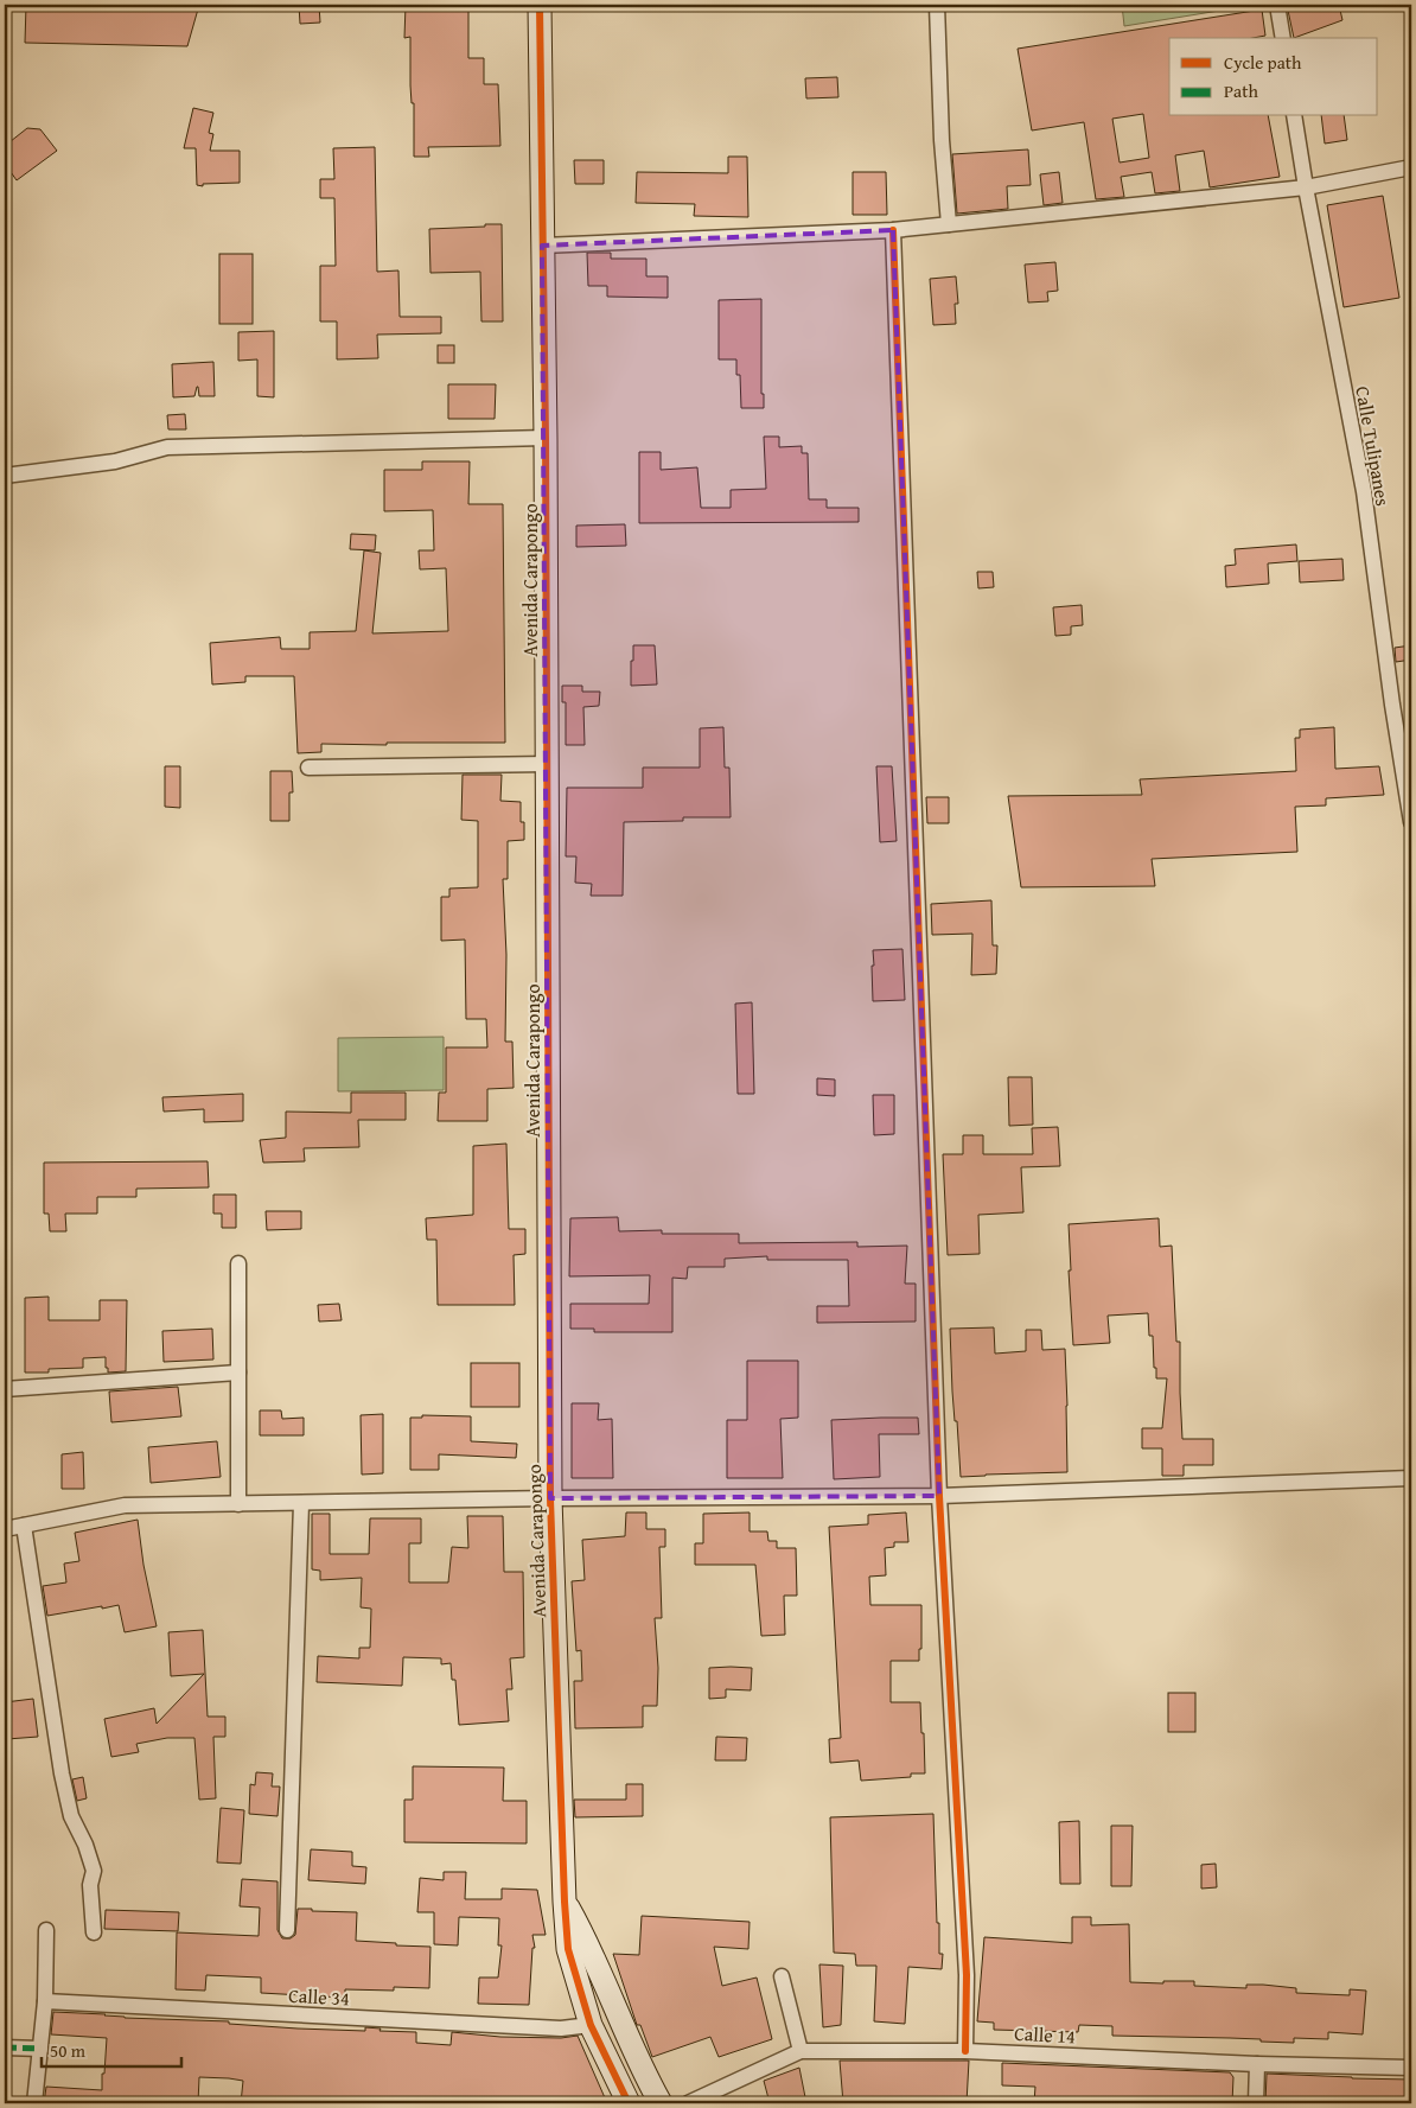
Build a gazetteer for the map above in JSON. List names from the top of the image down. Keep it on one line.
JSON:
{"streets":{"street":["Calle Tulipanes","Avenida Carapongo","Calle 34","Calle 14"]},"crossings":[["Avenida Carapongo","Calle 34"]],"legend":["Cycle path","Path"],"scale_bar":"50 m"}
